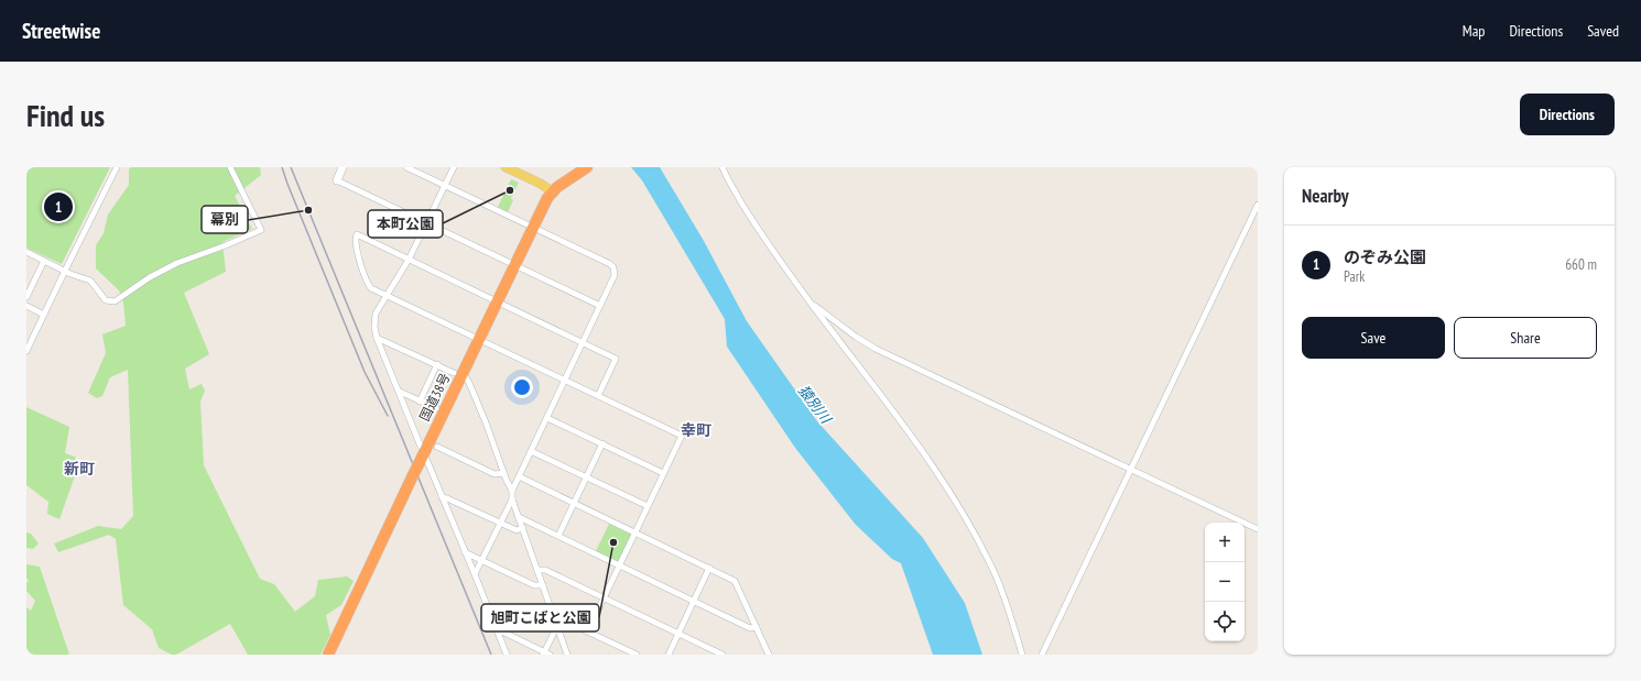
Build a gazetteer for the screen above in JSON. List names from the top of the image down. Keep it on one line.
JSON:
{"streets":{"highway":["国道38号"]},"districts":["幸町","新町"],"water":["猿別川"],"places":["本町公園","幕別","旭町こばと公園"],"page":{"header":"Streetwise","nav":["Map","Directions","Saved"],"buttons":["Directions",["Save","Share"]],"title":"Find us","heading":"Nearby","pins":"1","list":[{"mark":"1","name":"のぞみ公園","note":"Park","value":"660 m"}],"map_buttons":["+","−"]}}
